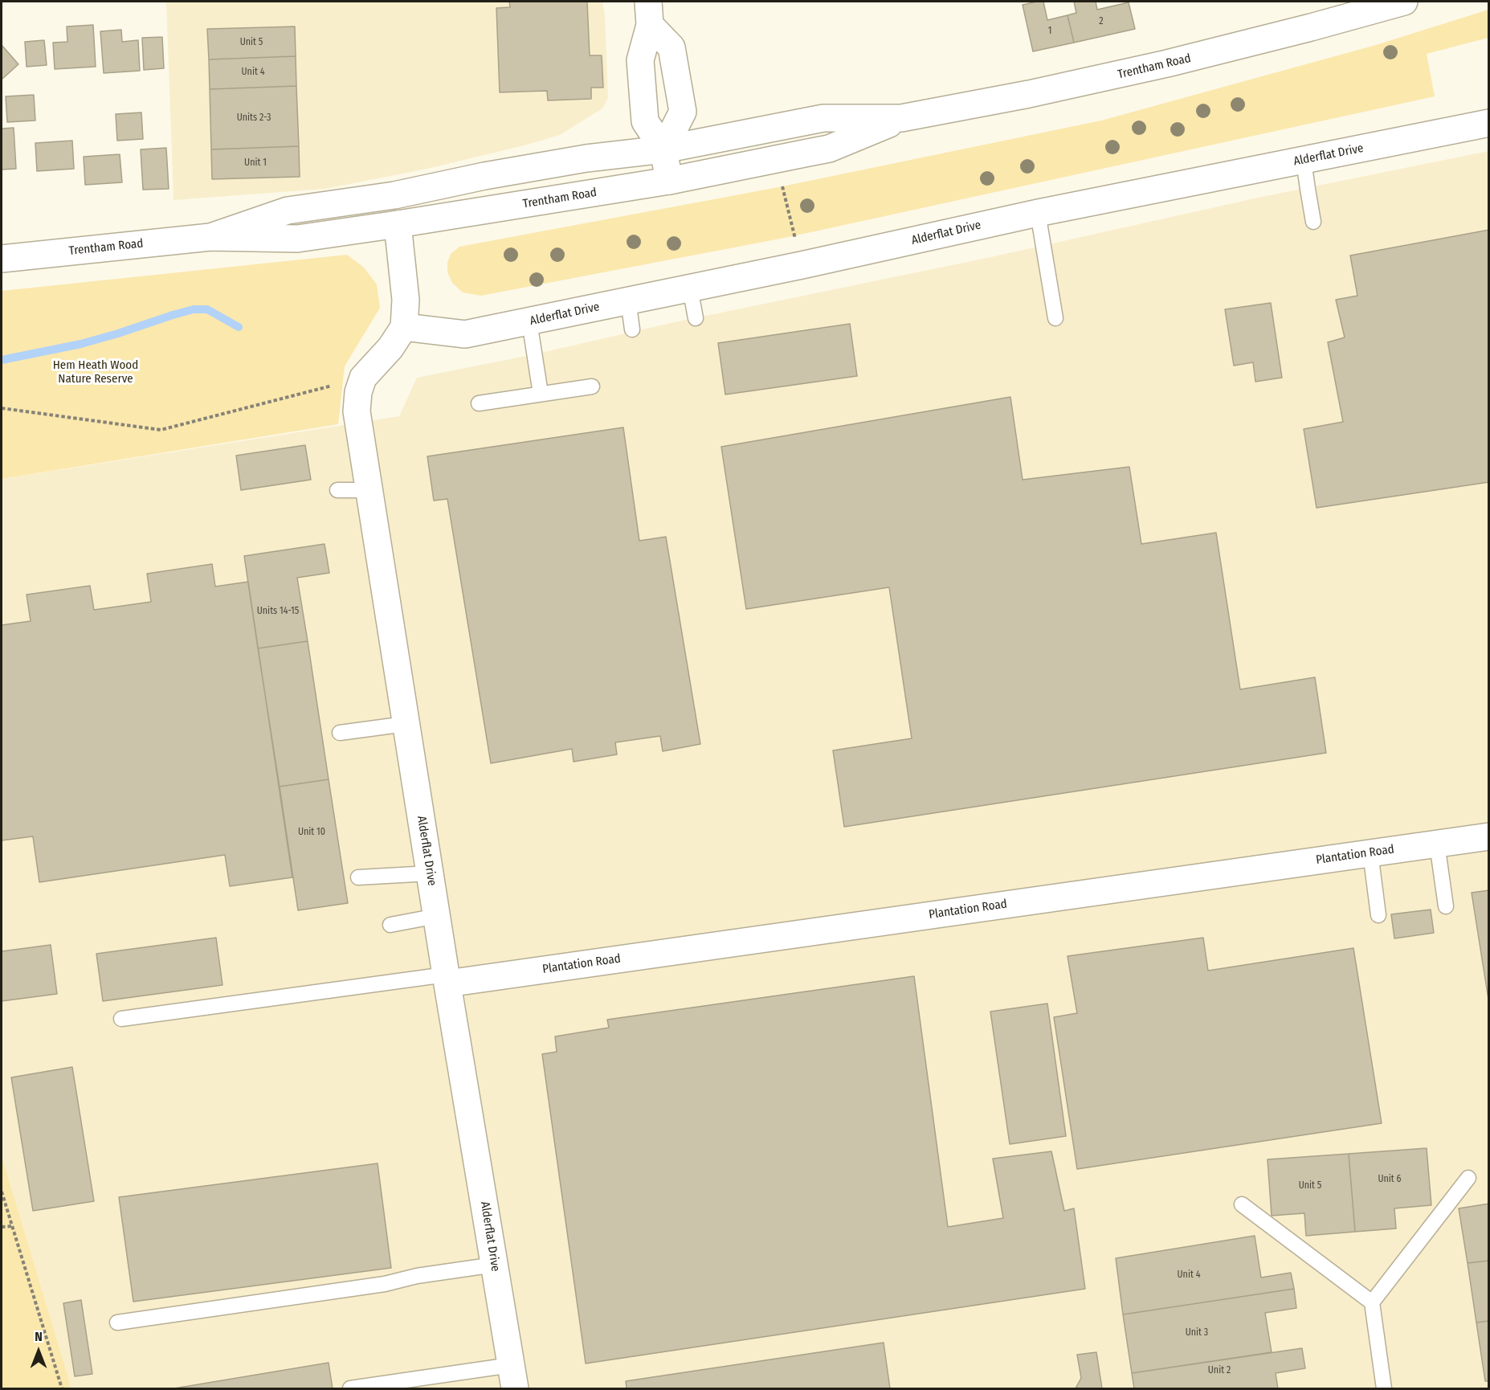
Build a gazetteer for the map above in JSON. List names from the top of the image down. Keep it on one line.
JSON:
{"streets":{"street":["Trentham Road","Alderflat Drive","Plantation Road"]},"crossings":[["Trentham Road","Alderflat Drive"],["Alderflat Drive","Plantation Road"]],"parks":["Hem Heath Wood Nature Reserve"],"house_numbers":["2","1","Unit 5","Unit 4","Units 2-3","Unit 1","Units 14-15","Unit 10","Unit 6","Unit 5","Unit 4","Unit 3","Unit 2"],"north":"top"}
